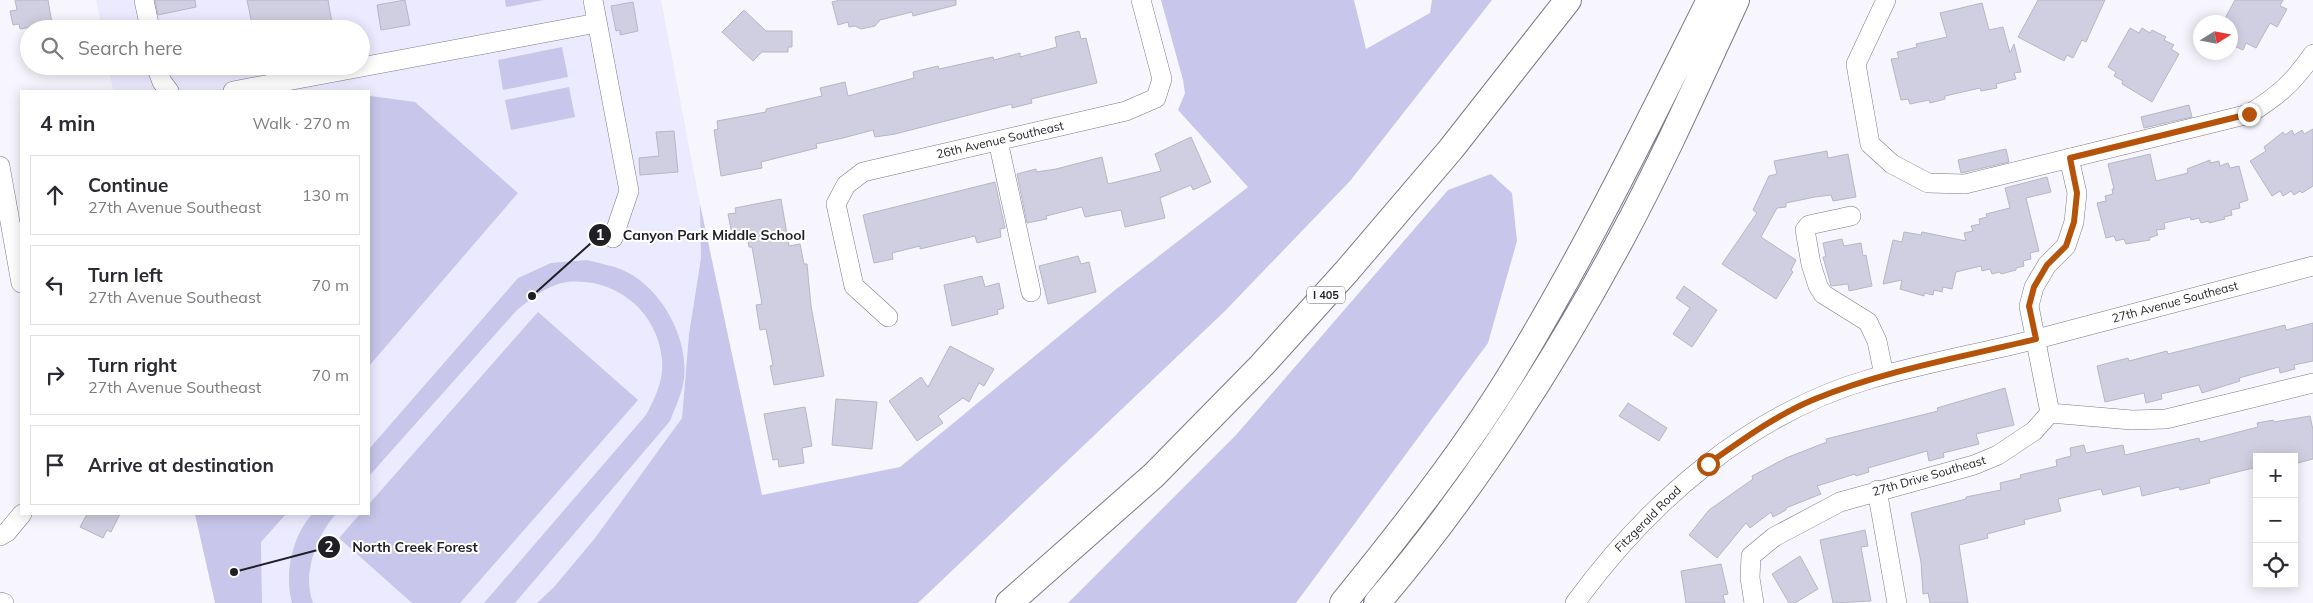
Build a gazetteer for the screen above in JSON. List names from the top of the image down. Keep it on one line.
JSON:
{"streets":{"highway":["I 405"],"street":["26th Avenue Southeast","27th Avenue Southeast","27th Drive Southeast","Fitzgerald Road"]},"crossings":[["27th Avenue Southeast","Fitzgerald Road"]],"places":["Canyon Park Middle School","North Creek Forest"],"north":"right","page":{"search":"Search here","heading":["4 min","Walk · 270 m"],"list":[["Continue","27th Avenue Southeast","130 m"],["Turn left","27th Avenue Southeast","70 m"],["Turn right","27th Avenue Southeast","70 m"],"Arrive at destination"],"map_buttons":["+","−"]}}
